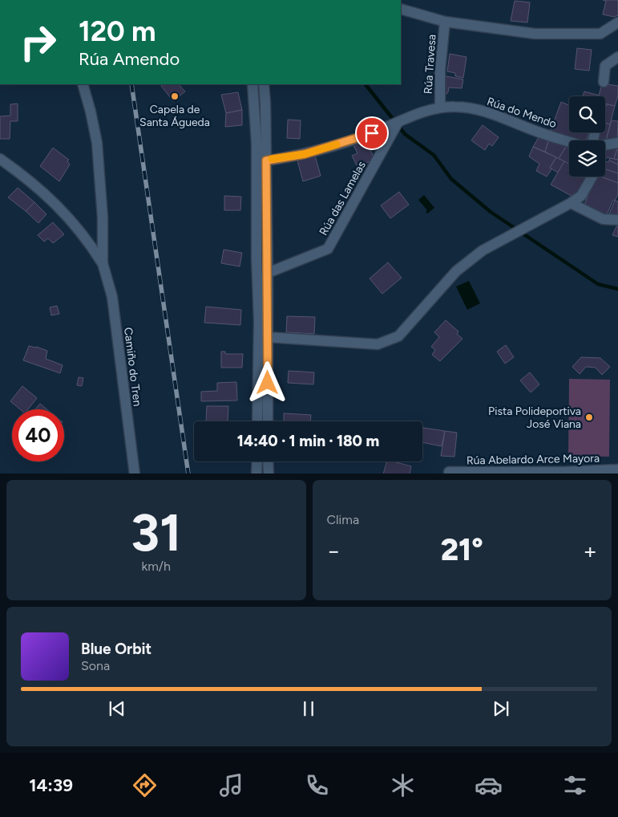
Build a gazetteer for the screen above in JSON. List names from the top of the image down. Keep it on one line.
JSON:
{"streets":{"street":["Rúa Travesa","Rúa do Mendo","Rúa das Lamelas","Camiño do Tren","Rúa Abelardo Arce Mayora"]},"crossings":[["Rúa Travesa","Rúa do Mendo"],["Rúa do Mendo","Rúa das Lamelas"]],"places":["Capela de Santa Águeda","Pista Polideportiva José Viana"],"page":{"turn":["120 m","Rúa Amendo"],"limit":"40","trip":"14:40 · 1 min · 180 m","tile":[["31","km/h"],"Clima"],"heat":["−","21°","+"],"song":["Blue Orbit","Sona"],"tabs":"14:39"}}
